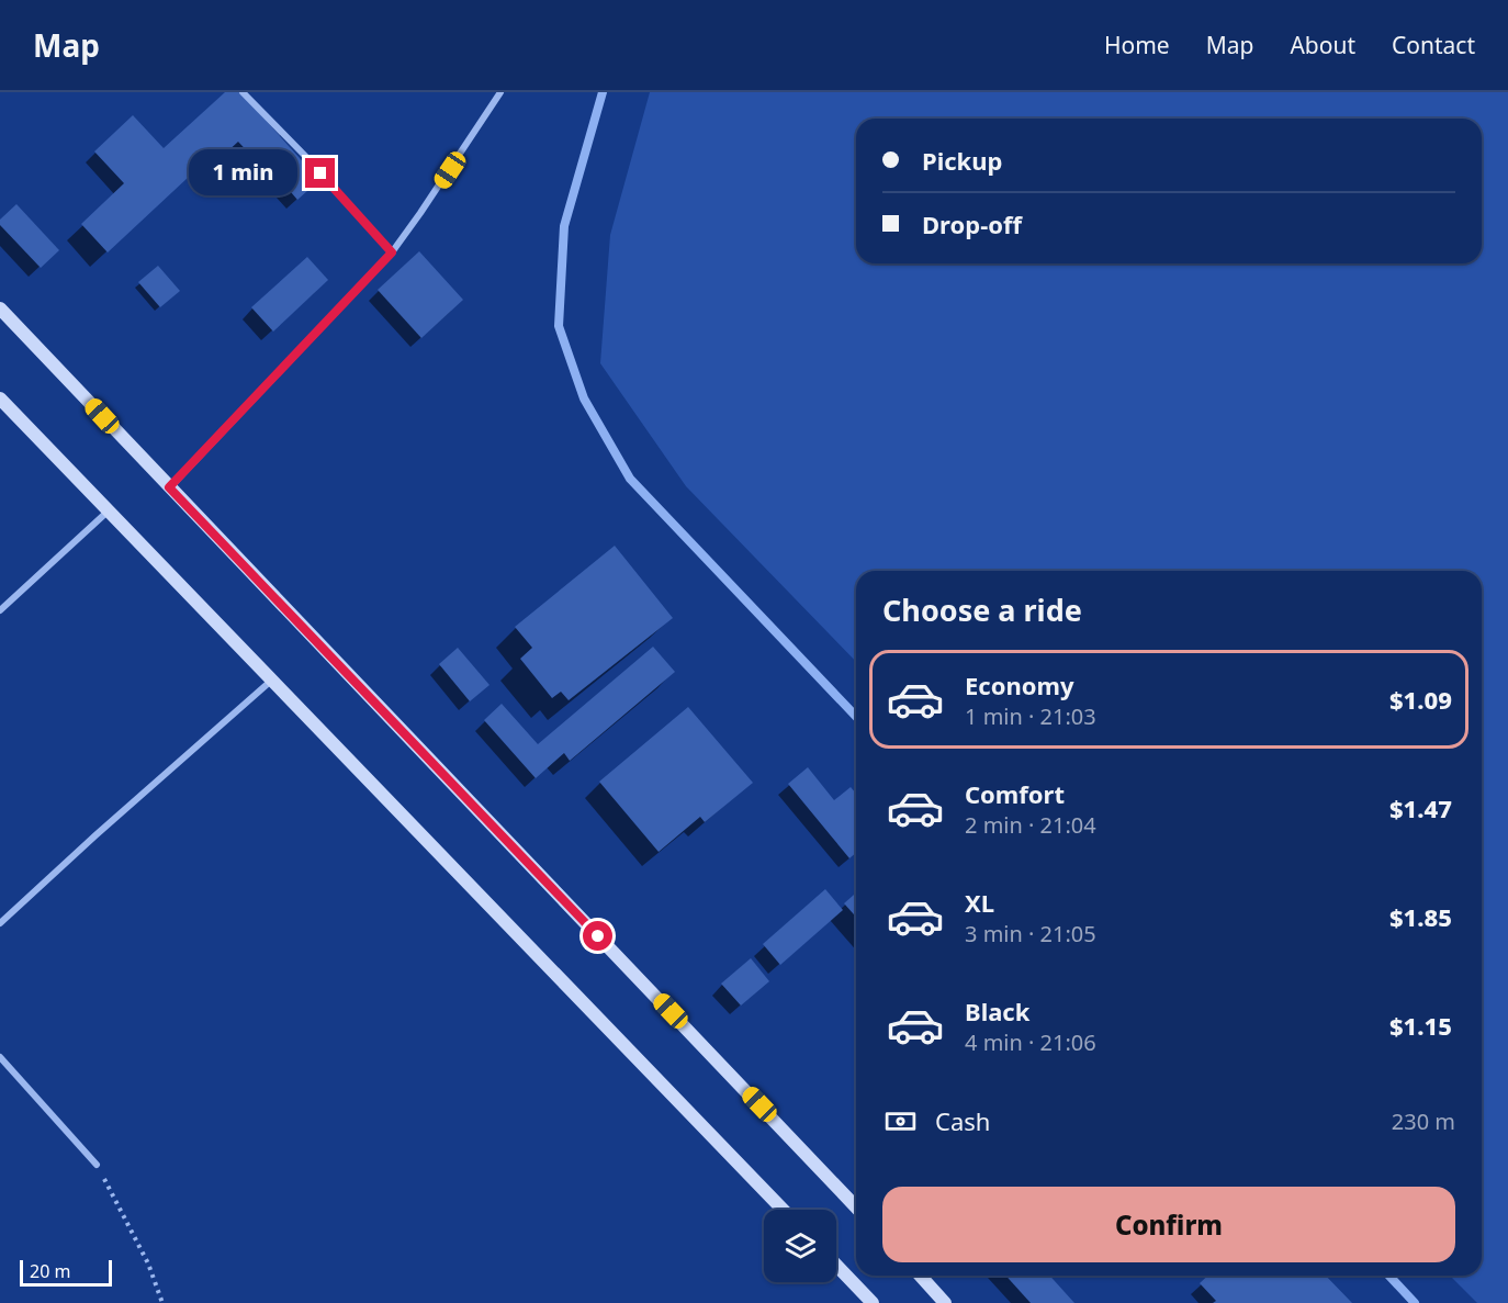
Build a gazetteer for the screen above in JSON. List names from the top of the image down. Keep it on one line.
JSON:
{"scale_bar":"20 m","page":{"header":"Map","nav":["Home","Map","About","Contact"],"banner":["Pickup","Drop-off"],"bubble":"1 min","heading":"Choose a ride","list":[{"name":"Economy","note":"1 min · 21:03","value":"$1.09"},{"name":"Comfort","note":"2 min · 21:04","value":"$1.47"},{"name":"XL","note":"3 min · 21:05","value":"$1.85"},{"name":"Black","note":"4 min · 21:06","value":"$1.15"}],"pay":["Cash","230 m"],"buttons":"Confirm","scale":"20 m"}}
